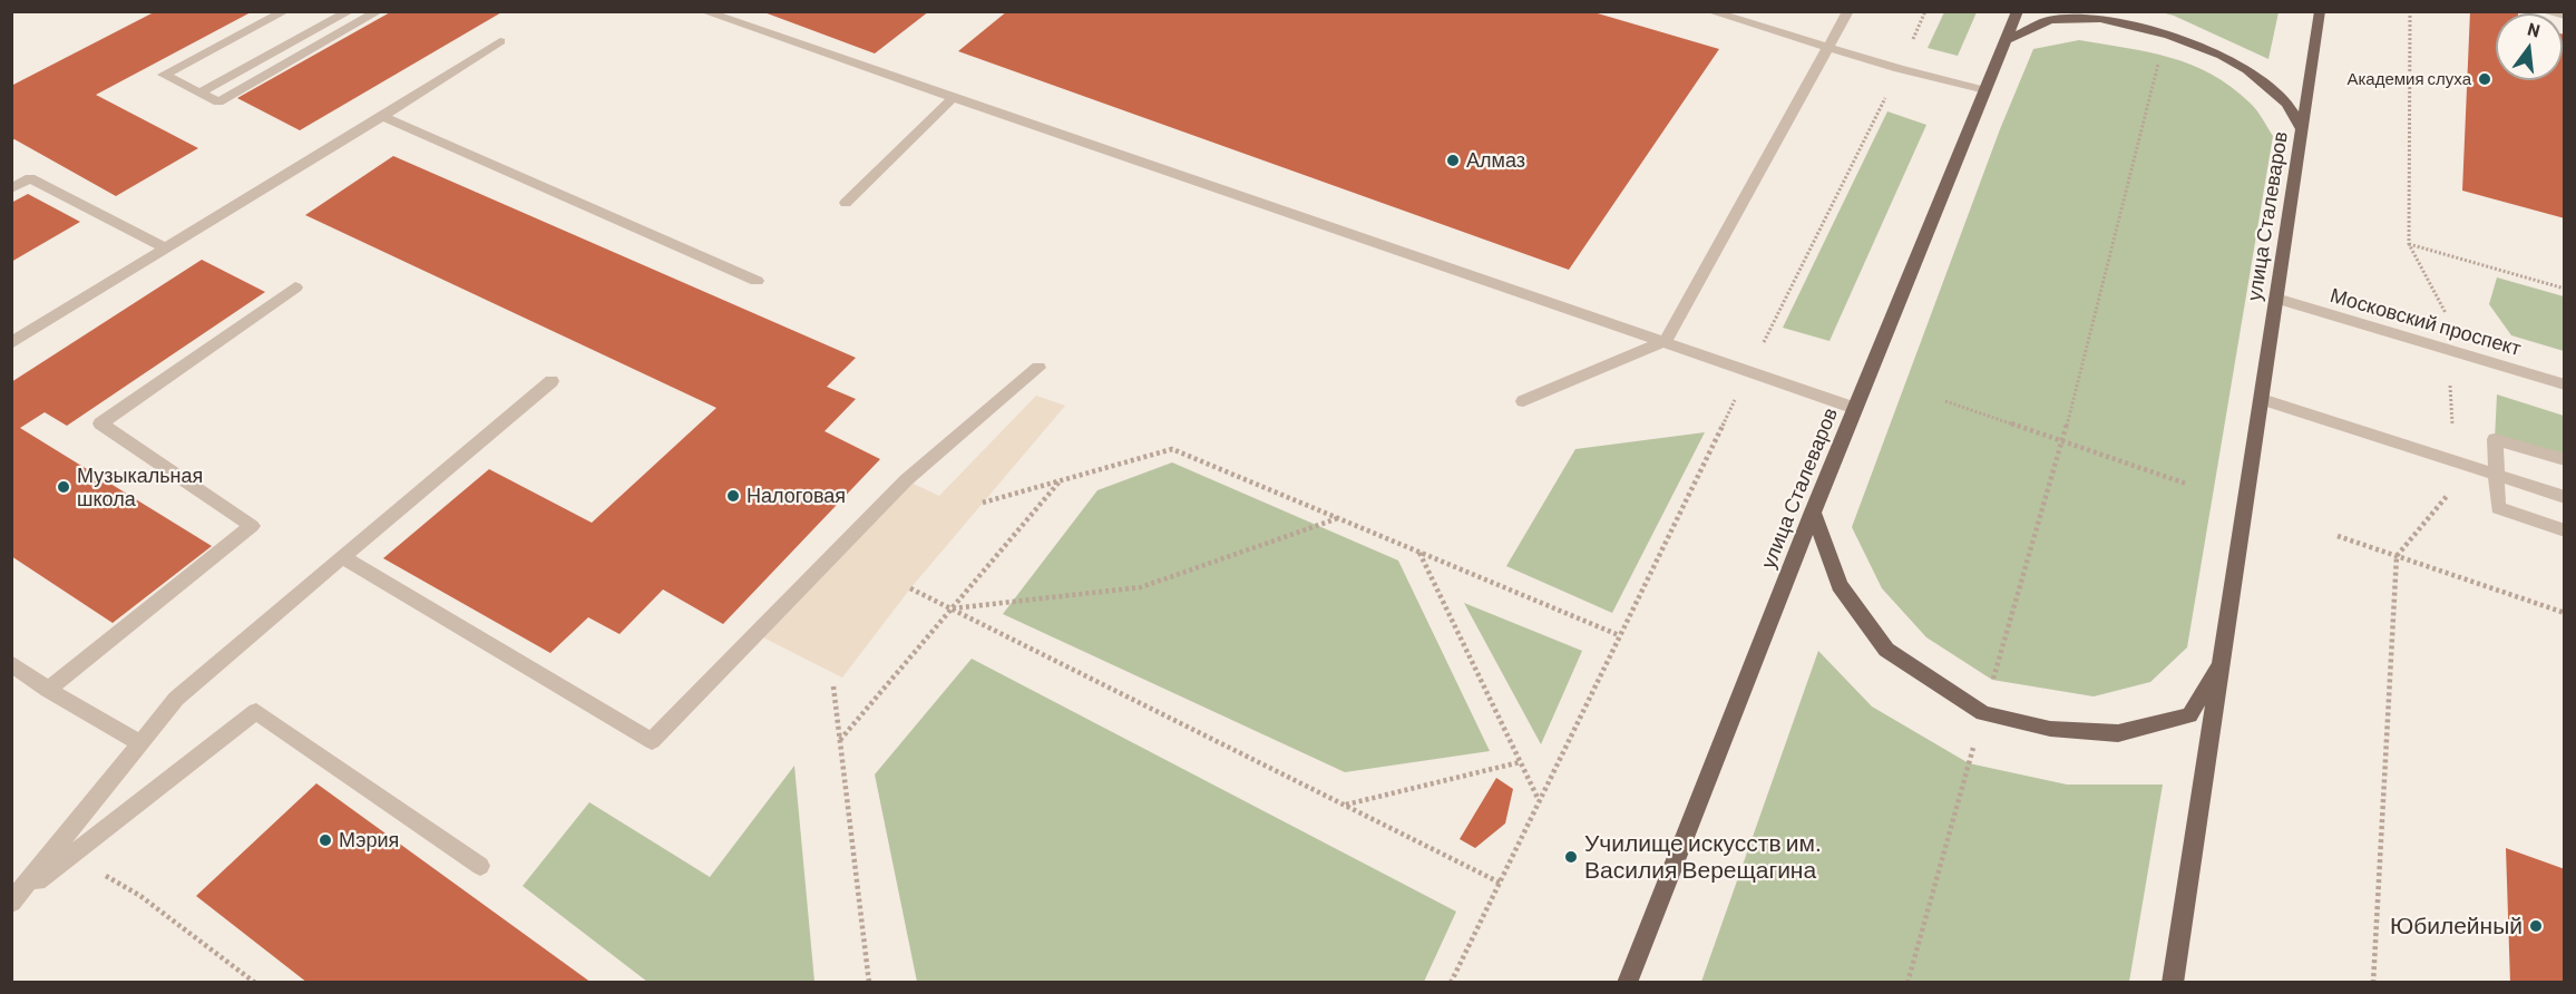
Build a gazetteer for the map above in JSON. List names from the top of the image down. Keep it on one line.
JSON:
{"streets":{"main road":["улица Сталеваров"],"street":["Московский проспект"]},"crossings":[["улица Сталеваров","Московский проспект"]],"places":["Академия слуха","Алмаз","Музыкальная школа","Налоговая","Мэрия","Училище искусств им. Василия Верещагина","Юбилейный"],"north":"top"}
